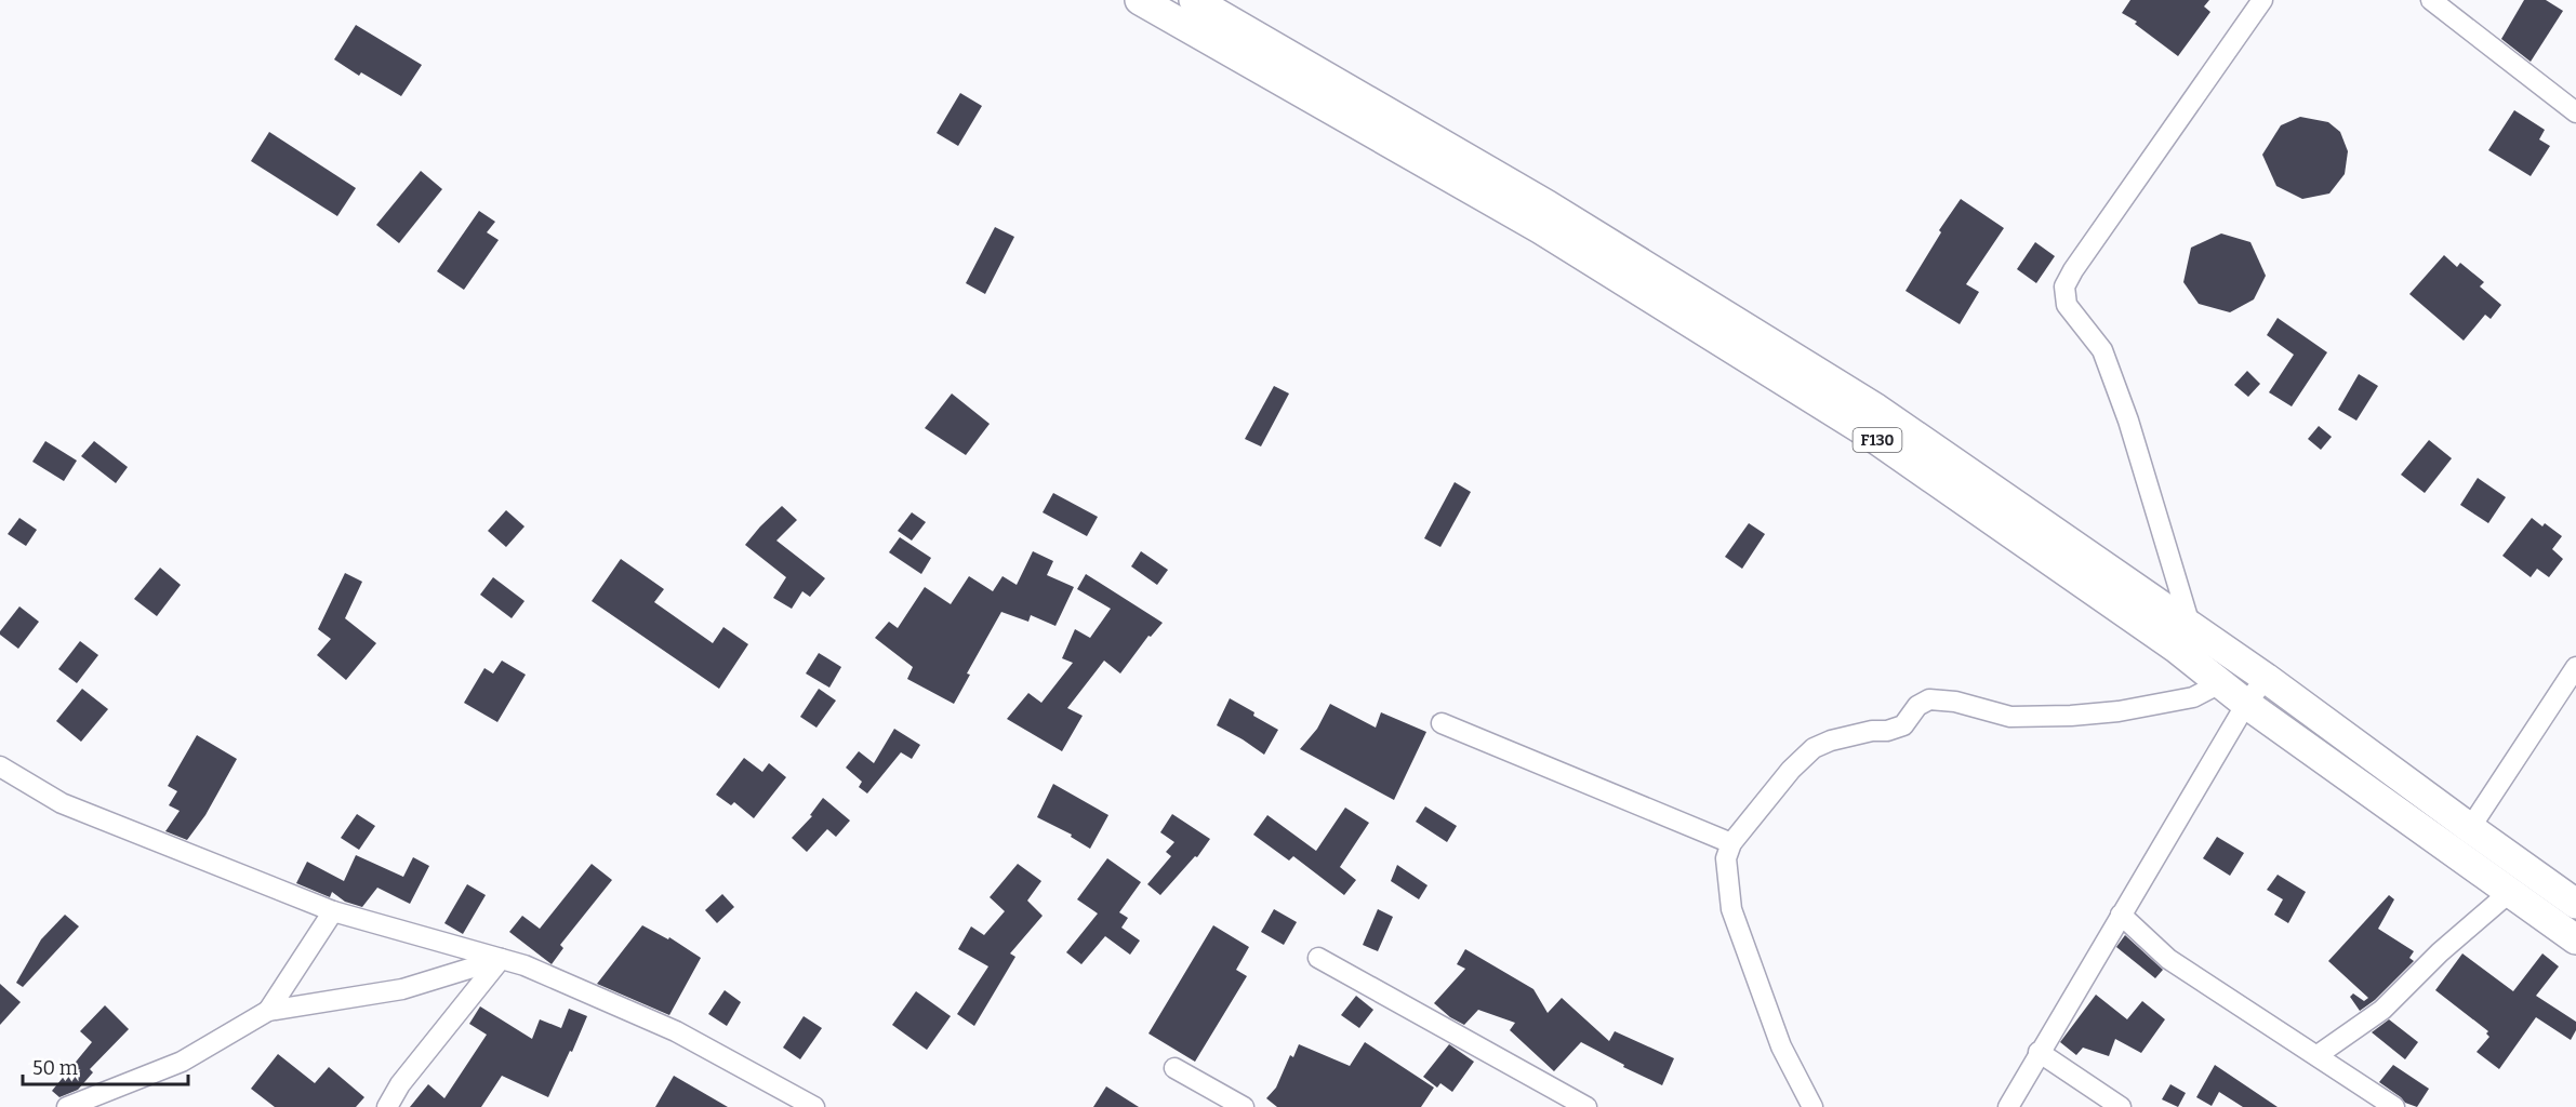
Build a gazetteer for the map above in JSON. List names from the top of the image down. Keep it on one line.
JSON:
{"streets":{"main road":["F130"]},"scale_bar":"50 m"}
